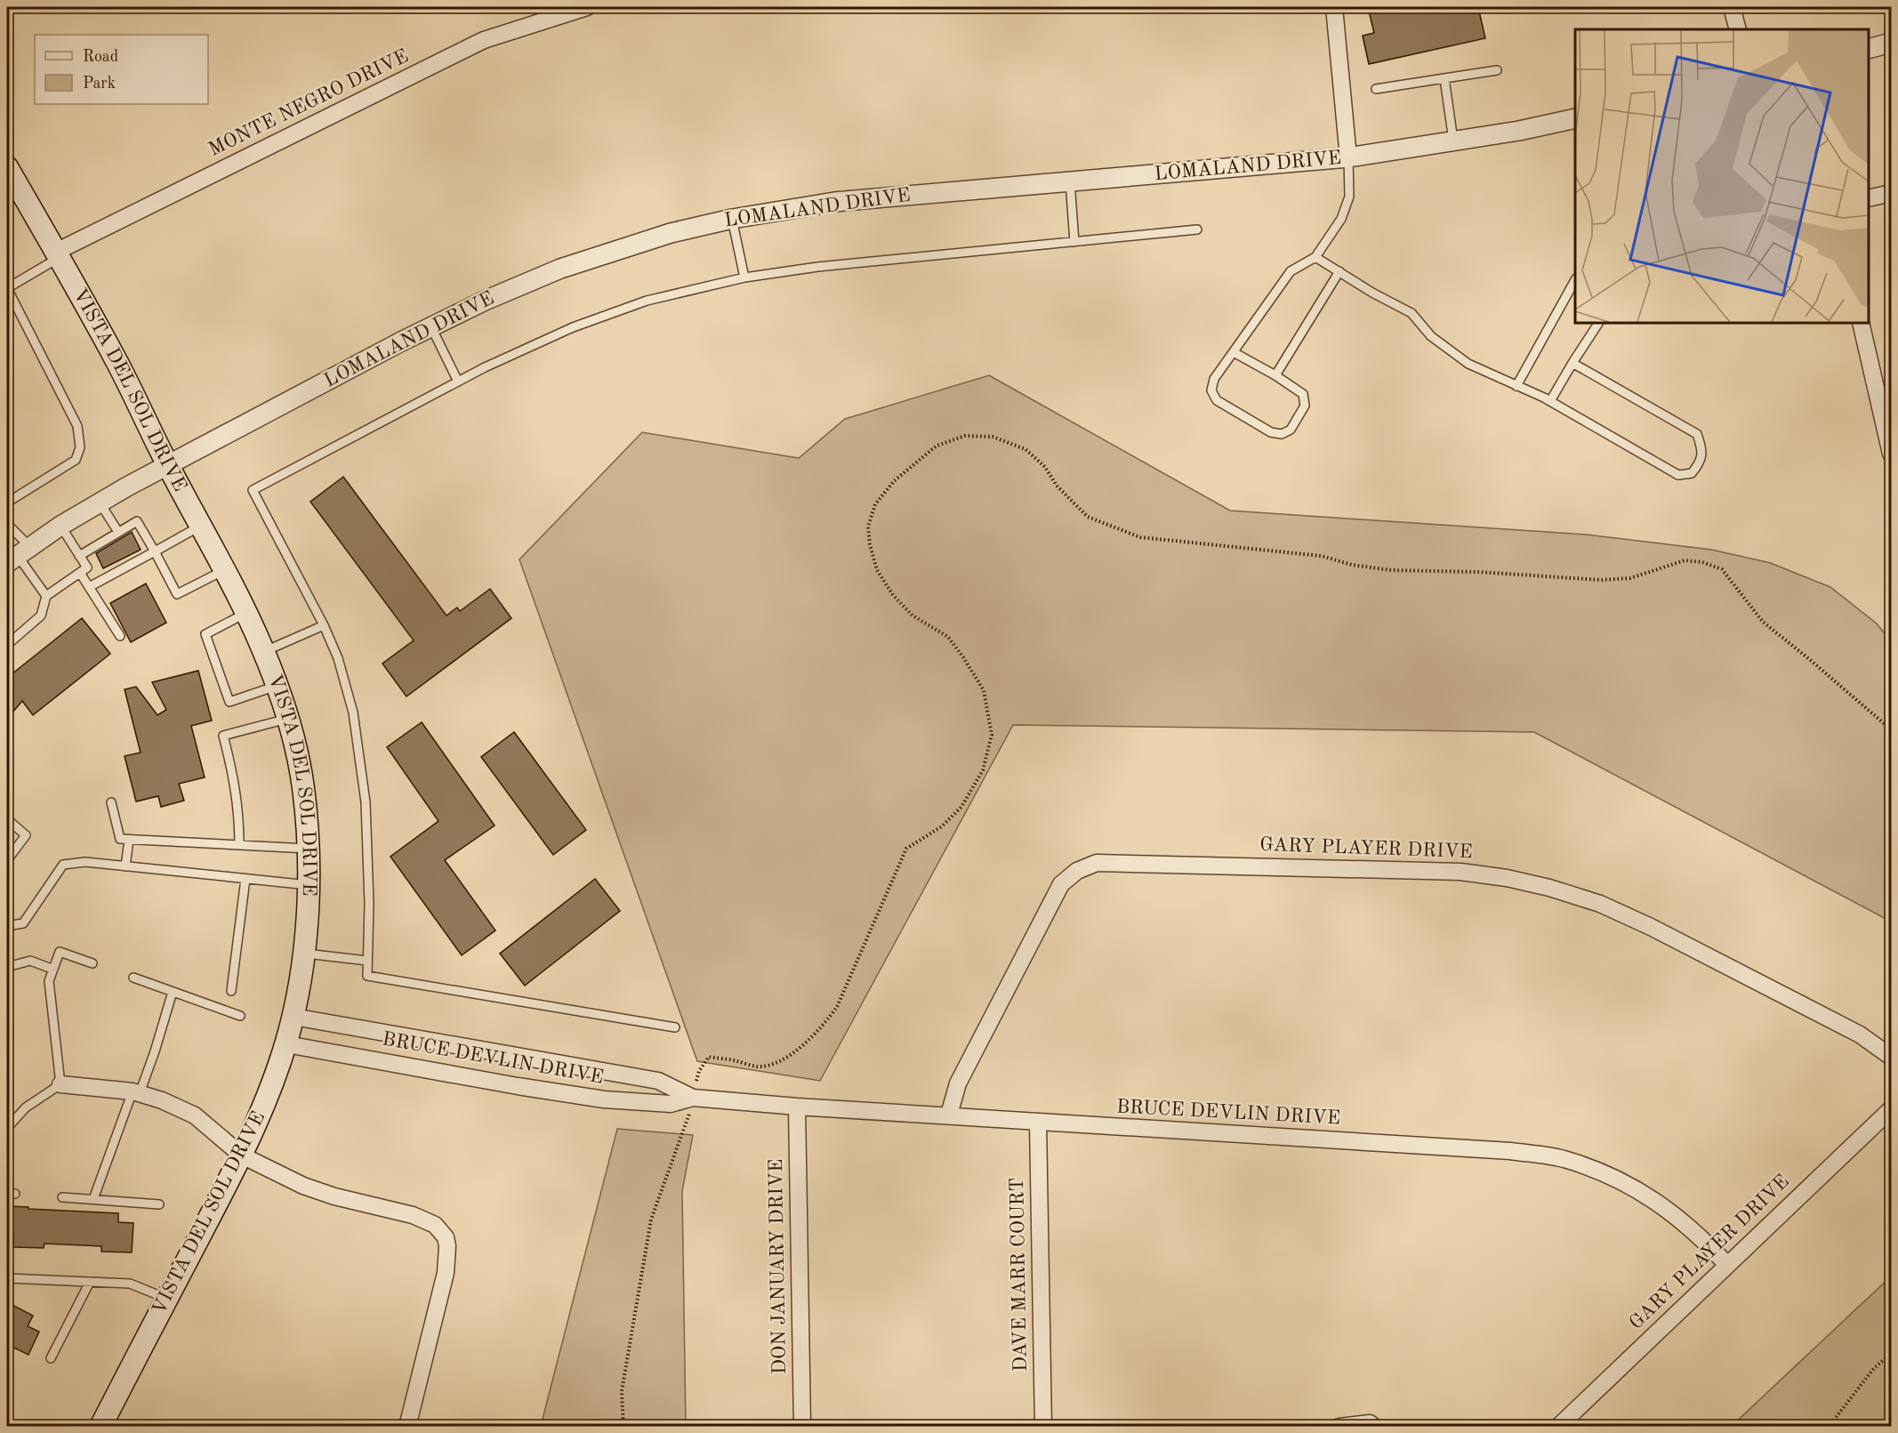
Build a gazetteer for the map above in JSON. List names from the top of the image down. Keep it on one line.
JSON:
{"streets":{"main road":["VISTA DEL SOL DRIVE"],"street":["MONTE NEGRO DRIVE","LOMALAND DRIVE","GARY PLAYER DRIVE","BRUCE DEVLIN DRIVE","DON JANUARY DRIVE","DAVE MARR COURT"]},"crossings":[["MONTE NEGRO DRIVE","VISTA DEL SOL DRIVE"],["LOMALAND DRIVE","VISTA DEL SOL DRIVE"],["VISTA DEL SOL DRIVE","BRUCE DEVLIN DRIVE"],["GARY PLAYER DRIVE","BRUCE DEVLIN DRIVE"],["BRUCE DEVLIN DRIVE","DON JANUARY DRIVE"],["BRUCE DEVLIN DRIVE","DAVE MARR COURT"]],"legend":["Road","Park"]}
